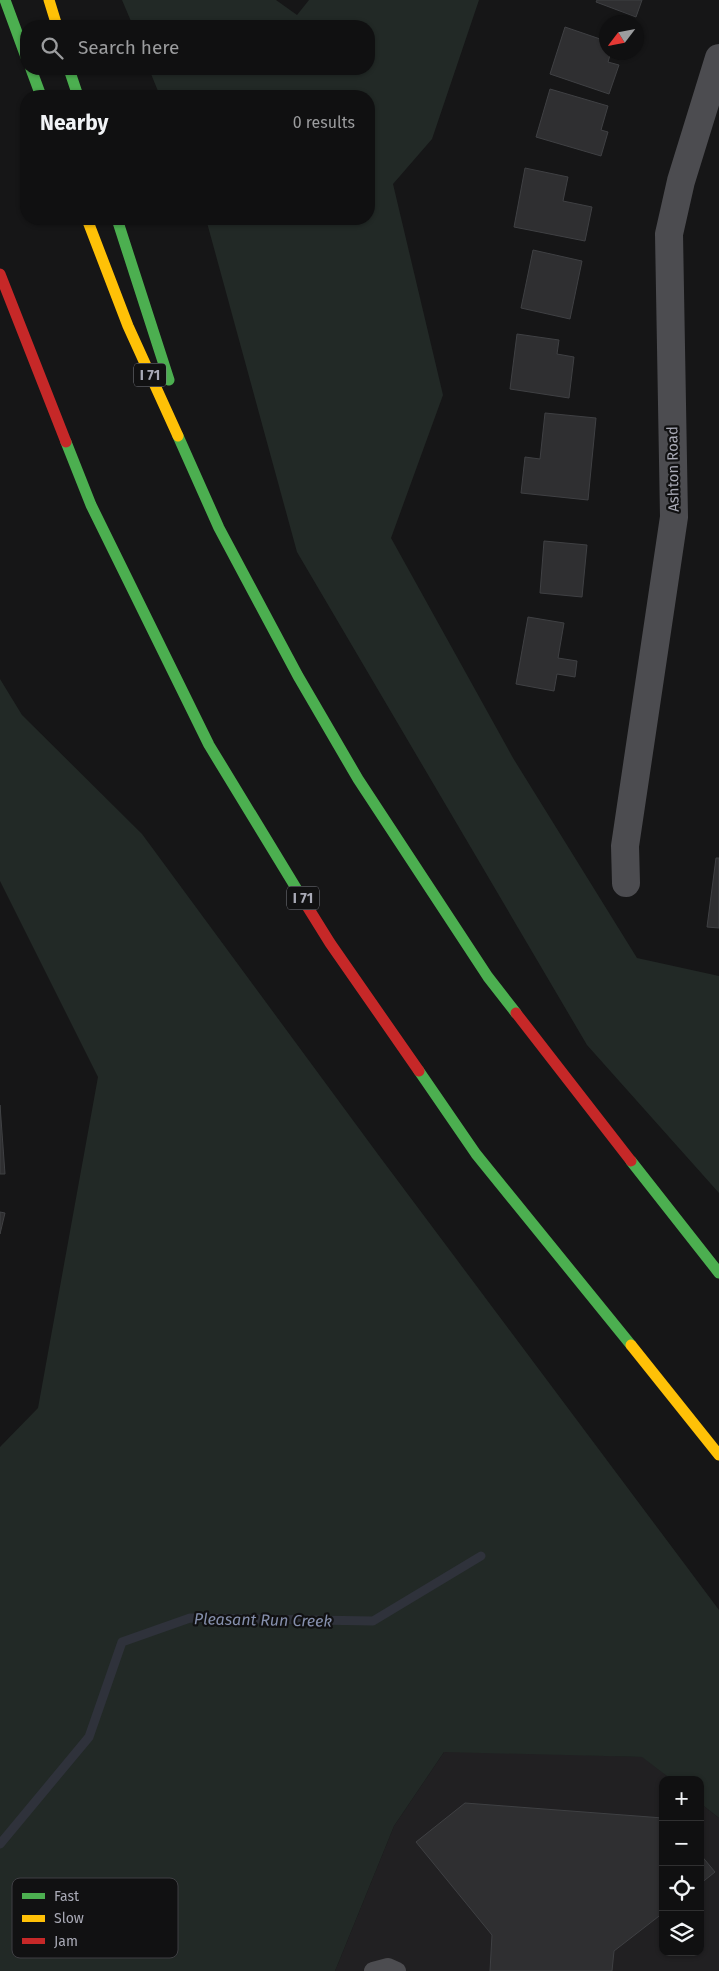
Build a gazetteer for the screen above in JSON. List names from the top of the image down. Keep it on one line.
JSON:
{"streets":{"highway":["I 71"],"street":["Ashton Road"]},"water":["Pleasant Run Creek"],"legend":["Fast","Slow","Jam"],"north":"bottom left","page":{"search":"Search here","heading":["Nearby","0 results"],"map_buttons":["+","−"]}}
